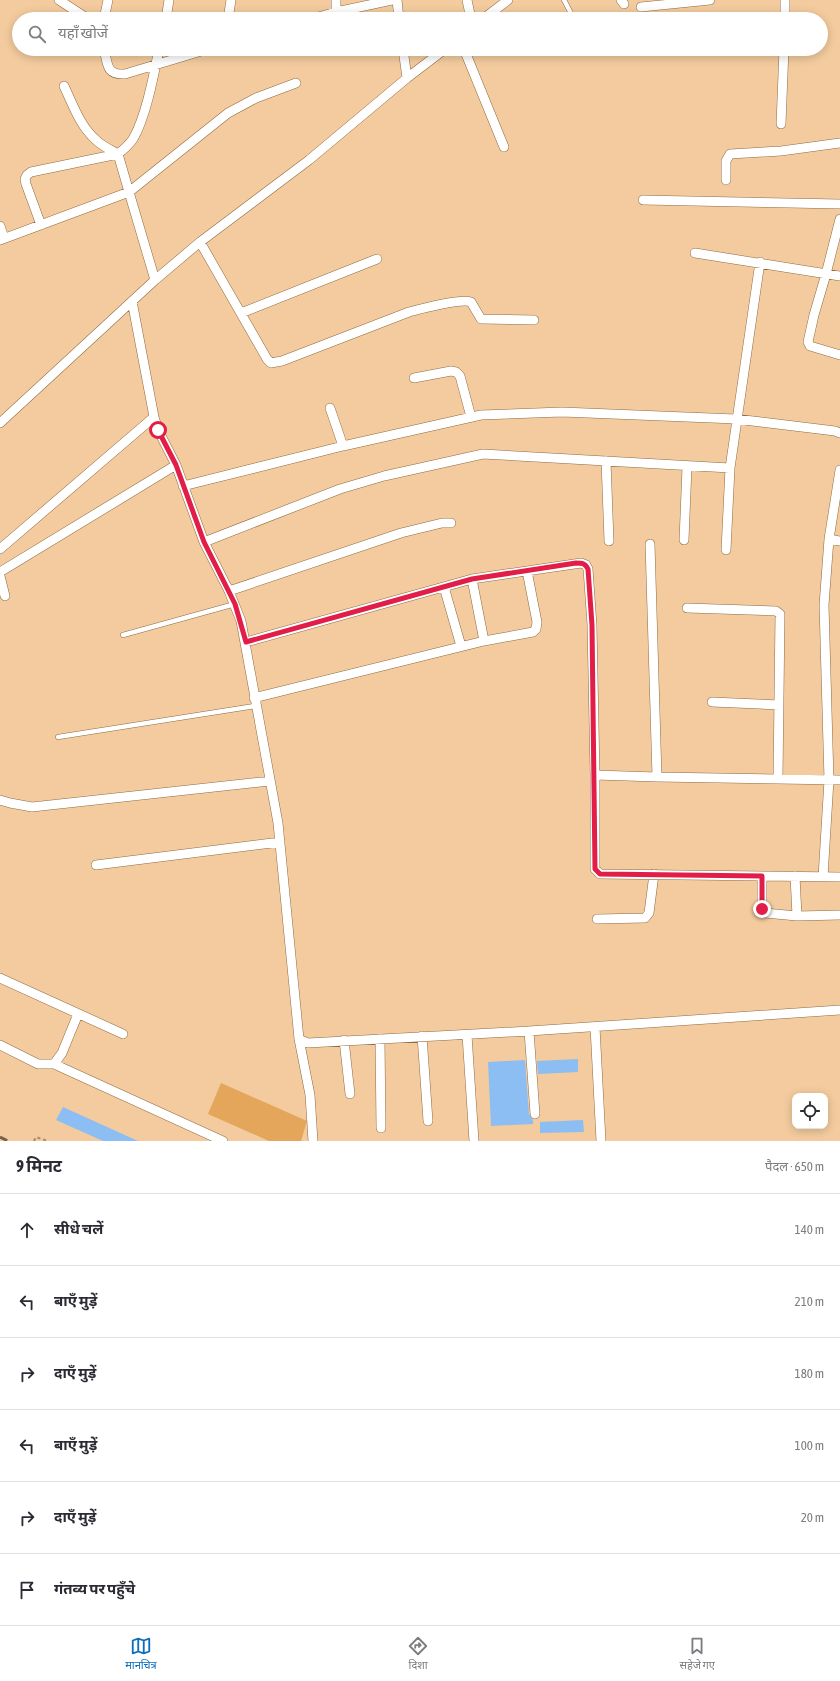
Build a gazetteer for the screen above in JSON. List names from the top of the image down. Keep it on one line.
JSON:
{"page":{"search":"यहाँ खोजें","heading":["9 मिनट","पैदल · 650 m"],"list":[["सीधे चलें","140 m"],["बाएँ मुड़ें","210 m"],["दाएँ मुड़ें","180 m"],["बाएँ मुड़ें","100 m"],["दाएँ मुड़ें","20 m"],"गंतव्य पर पहुँचे"],"nav":["मानचित्र","दिशा","सहेजे गए"]}}
